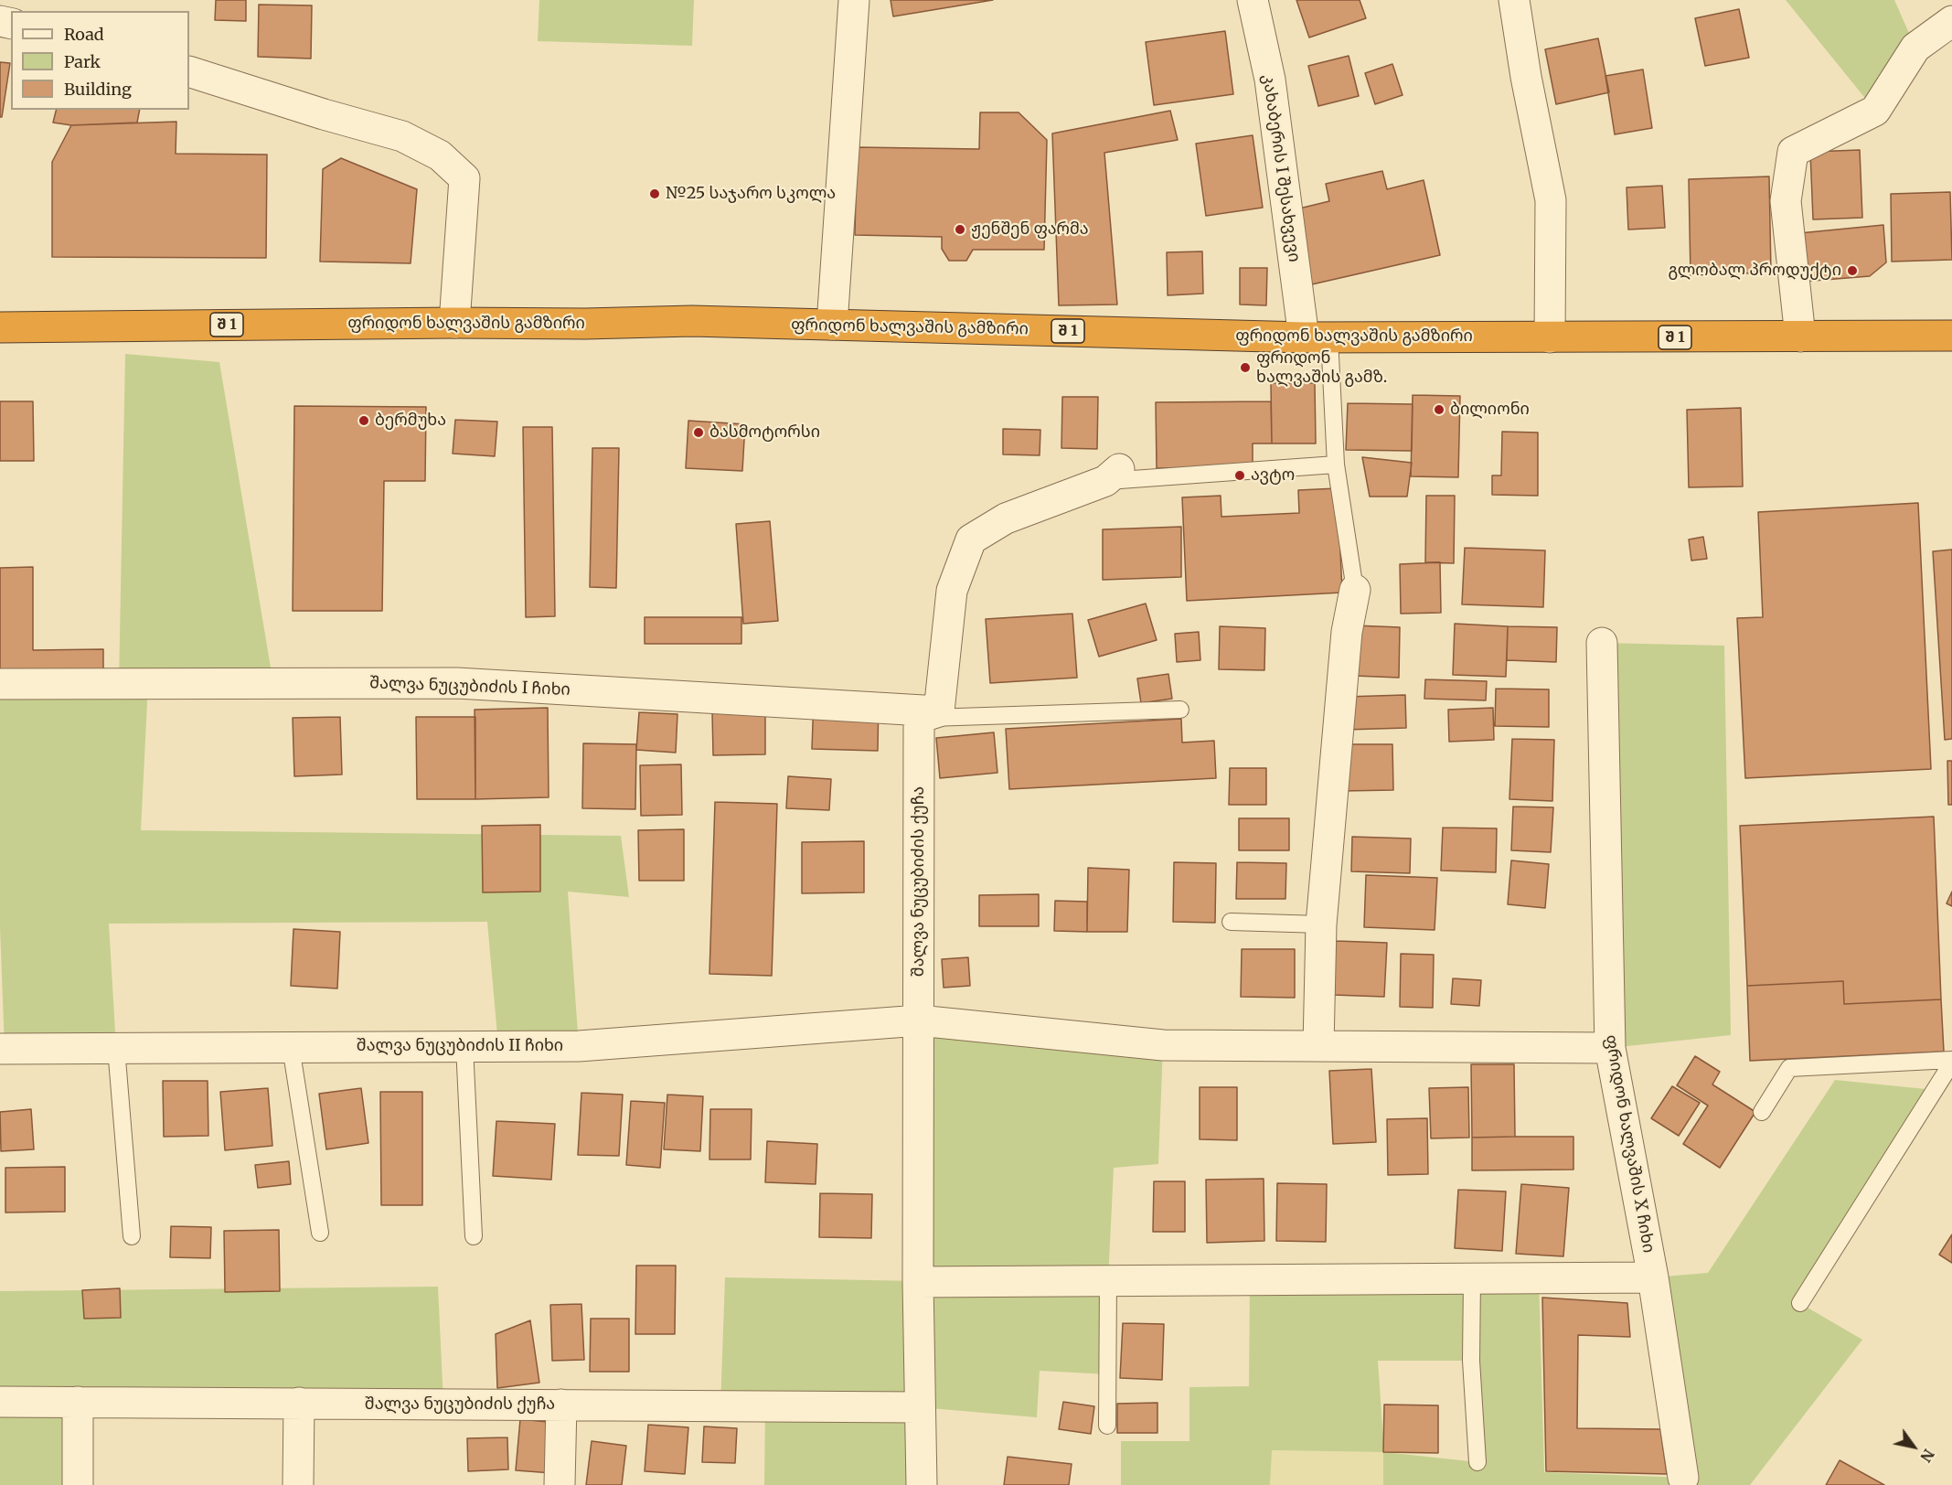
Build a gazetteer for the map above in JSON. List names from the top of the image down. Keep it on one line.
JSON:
{"streets":{"highway":["ფრიდონ ხალვაშის გამზირი","შ 1"],"street":["კახაბერის I შესახვევი","შალვა ნუცუბიძის I ჩიხი","შალვა ნუცუბიძის ქუჩა","შალვა ნუცუბიძის II ჩიხი","ფრიდონ ხალვაშის X ჩიხი"]},"crossings":[["კახაბერის I შესახვევი","ფრიდონ ხალვაშის გამზირი"],["შალვა ნუცუბიძის I ჩიხი","შალვა ნუცუბიძის ქუჩა"],["შალვა ნუცუბიძის ქუჩა","შალვა ნუცუბიძის II ჩიხი"],["შალვა ნუცუბიძის II ჩიხი","ფრიდონ ხალვაშის X ჩიხი"]],"places":["№25 საჯარო სკოლა","ჟენშენ ფარმა","გლობალ პროდუქტი","ფრიდონ ხალვაშის გამზ.","ბილიონი","ბერმუხა","ბასმოტორსი","ავტო"],"legend":["Road","Park","Building"],"north":"bottom right"}
